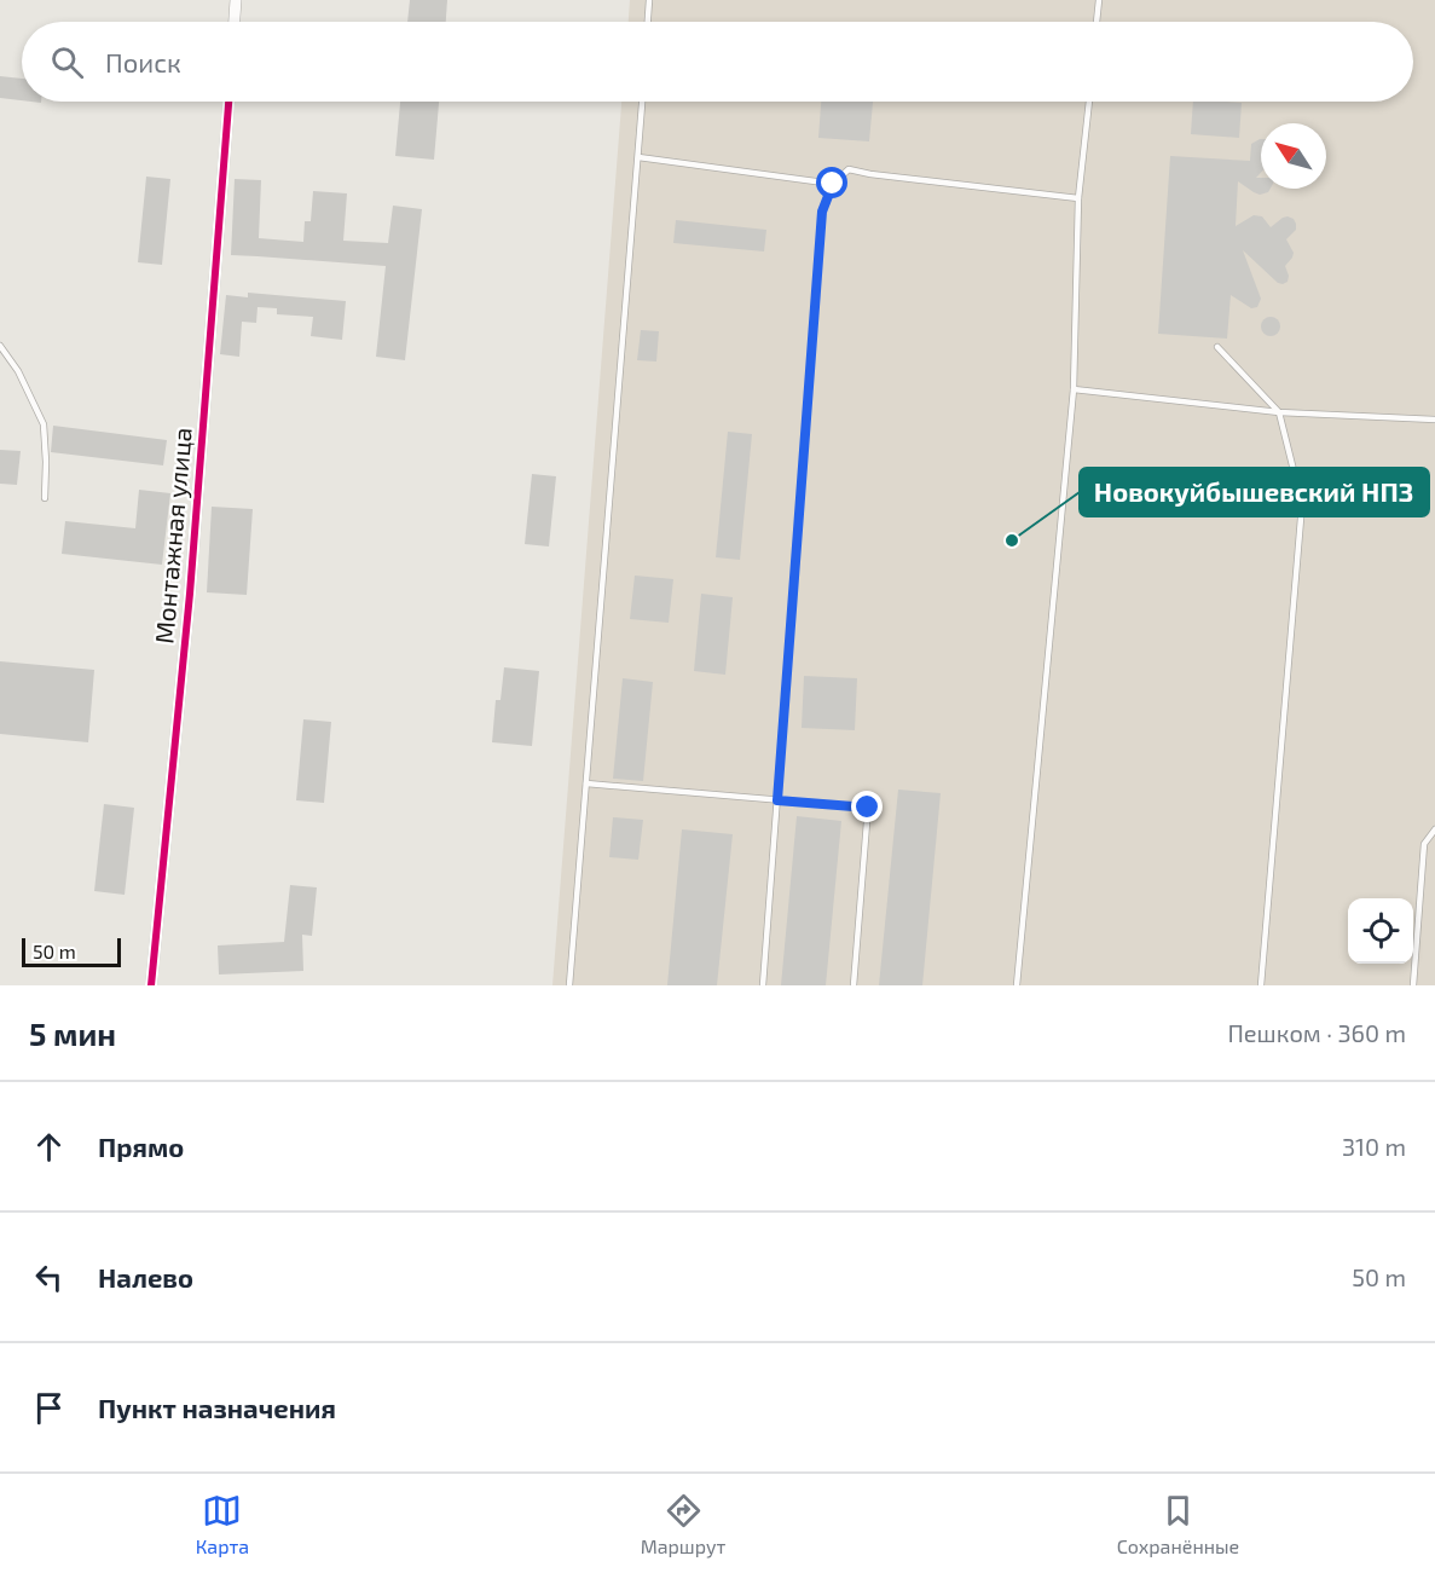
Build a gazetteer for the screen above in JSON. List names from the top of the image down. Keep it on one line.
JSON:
{"streets":{"street":["Монтажная улица"]},"places":["Новокуйбышевский НПЗ"],"scale_bar":"50 m","north":"top left","page":{"search":"Поиск","scale":"50 m","heading":["5 мин","Пешком · 360 m"],"list":[["Прямо","310 m"],["Налево","50 m"],"Пункт назначения"],"nav":["Карта","Маршрут","Сохранённые"]}}
